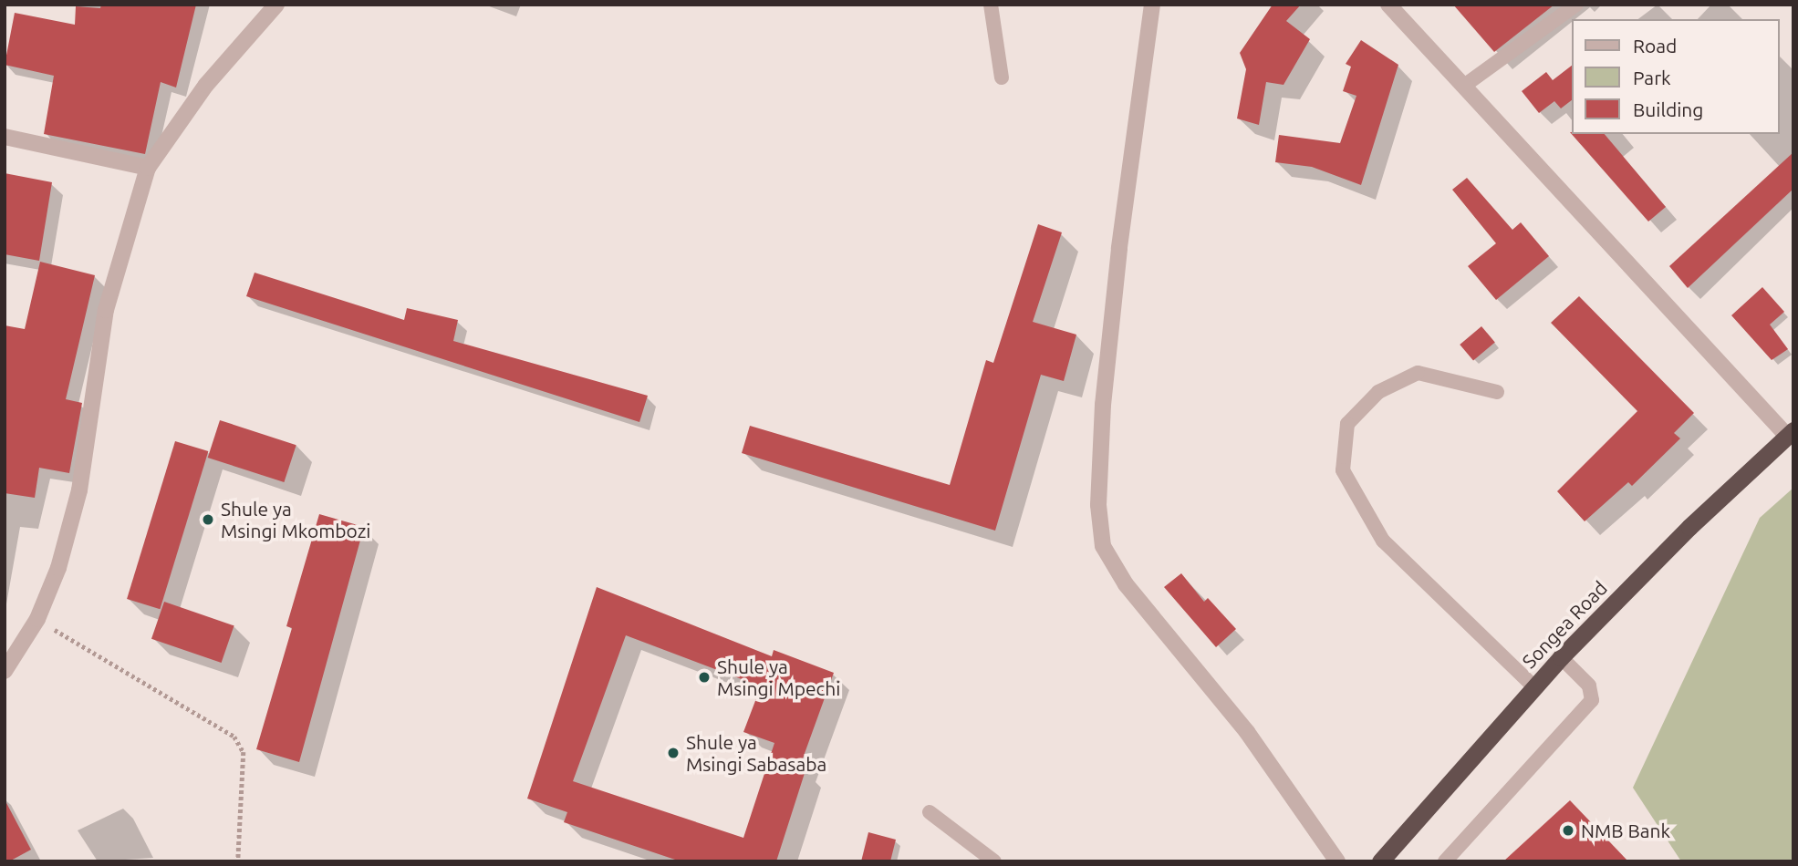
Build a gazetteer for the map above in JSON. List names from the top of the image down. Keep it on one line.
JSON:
{"streets":{"highway":["Songea Road"]},"places":["Shule ya Msingi Mkombozi","Shule ya Msingi Mpechi","Shule ya Msingi Sabasaba","NMB Bank"],"legend":["Road","Park","Building"]}
